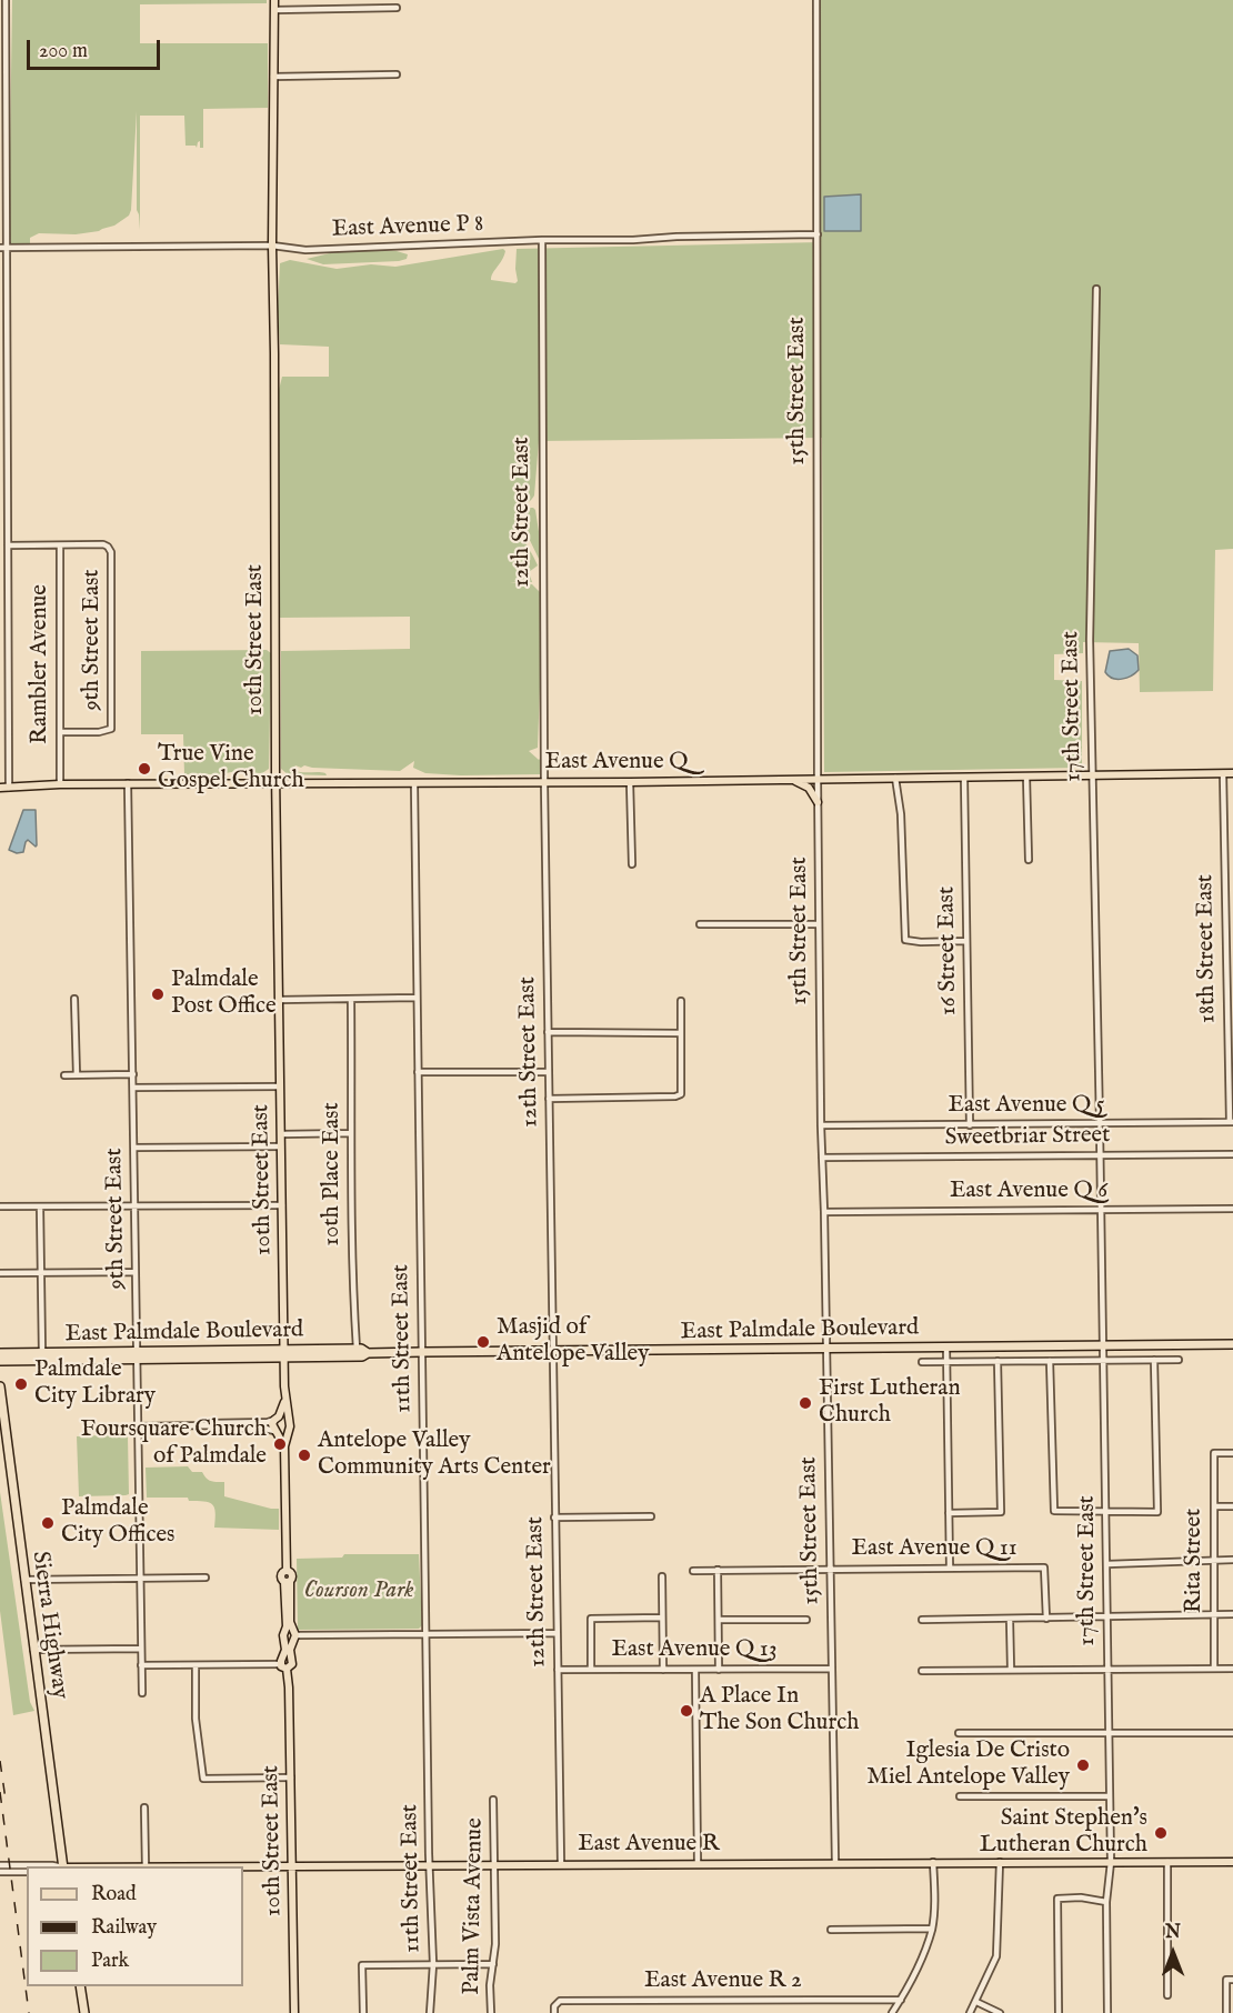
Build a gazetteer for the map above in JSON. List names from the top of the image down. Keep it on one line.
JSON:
{"streets":{"highway":["East Palmdale Boulevard","Sierra Highway"],"main road":["10th Street East","East Avenue Q","East Avenue R"],"street":["East Avenue P 8","15th Street East","12th Street East","9th Street East","Rambler Avenue","17th Street East","18th Street East","16 Street East","East Avenue Q 5","Sweetbriar Street","10th Place East","East Avenue Q 6","11th Street East","East Avenue Q 11","Rita Street","East Avenue Q 13","Palm Vista Avenue","East Avenue R 2"]},"crossings":[["East Avenue P 8","15th Street East"],["East Avenue P 8","12th Street East"],["East Avenue P 8","10th Street East"],["15th Street East","East Avenue Q"],["15th Street East","East Avenue Q 5"],["15th Street East","Sweetbriar Street"],["15th Street East","East Avenue Q 6"],["15th Street East","East Palmdale Boulevard"],["15th Street East","East Avenue Q 11"],["15th Street East","East Avenue Q 13"],["15th Street East","East Avenue R"],["12th Street East","East Avenue Q"],["12th Street East","East Palmdale Boulevard"],["12th Street East","East Avenue Q 13"],["12th Street East","East Avenue R"],["9th Street East","Rambler Avenue"],["9th Street East","East Avenue Q"],["9th Street East","East Palmdale Boulevard"],["10th Street East","East Avenue Q"],["10th Street East","East Palmdale Boulevard"],["10th Street East","East Avenue R"],["Rambler Avenue","East Avenue Q"],["17th Street East","East Avenue Q"],["17th Street East","East Avenue Q 5"],["17th Street East","Sweetbriar Street"],["17th Street East","East Avenue Q 6"],["17th Street East","East Palmdale Boulevard"],["17th Street East","East Avenue R"],["East Avenue Q","18th Street East"],["East Avenue Q","16 Street East"],["East Avenue Q","11th Street East"],["18th Street East","East Avenue Q 5"],["16 Street East","East Avenue Q 5"],["10th Place East","East Palmdale Boulevard"],["East Palmdale Boulevard","11th Street East"],["11th Street East","East Avenue R"],["East Avenue R","Palm Vista Avenue"]],"parks":["Courson Park"],"places":["True Vine Gospel Church","Palmdale Post Office","Masjid of Antelope Valley","Palmdale City Library","First Lutheran Church","Foursquare Church of Palmdale","Antelope Valley Community Arts Center","Palmdale City Offices","A Place In The Son Church","Iglesia De Cristo Miel Antelope Valley","Saint Stephen's Lutheran Church"],"legend":["Road","Railway","Park"],"scale_bar":"200 m","north":"top"}
